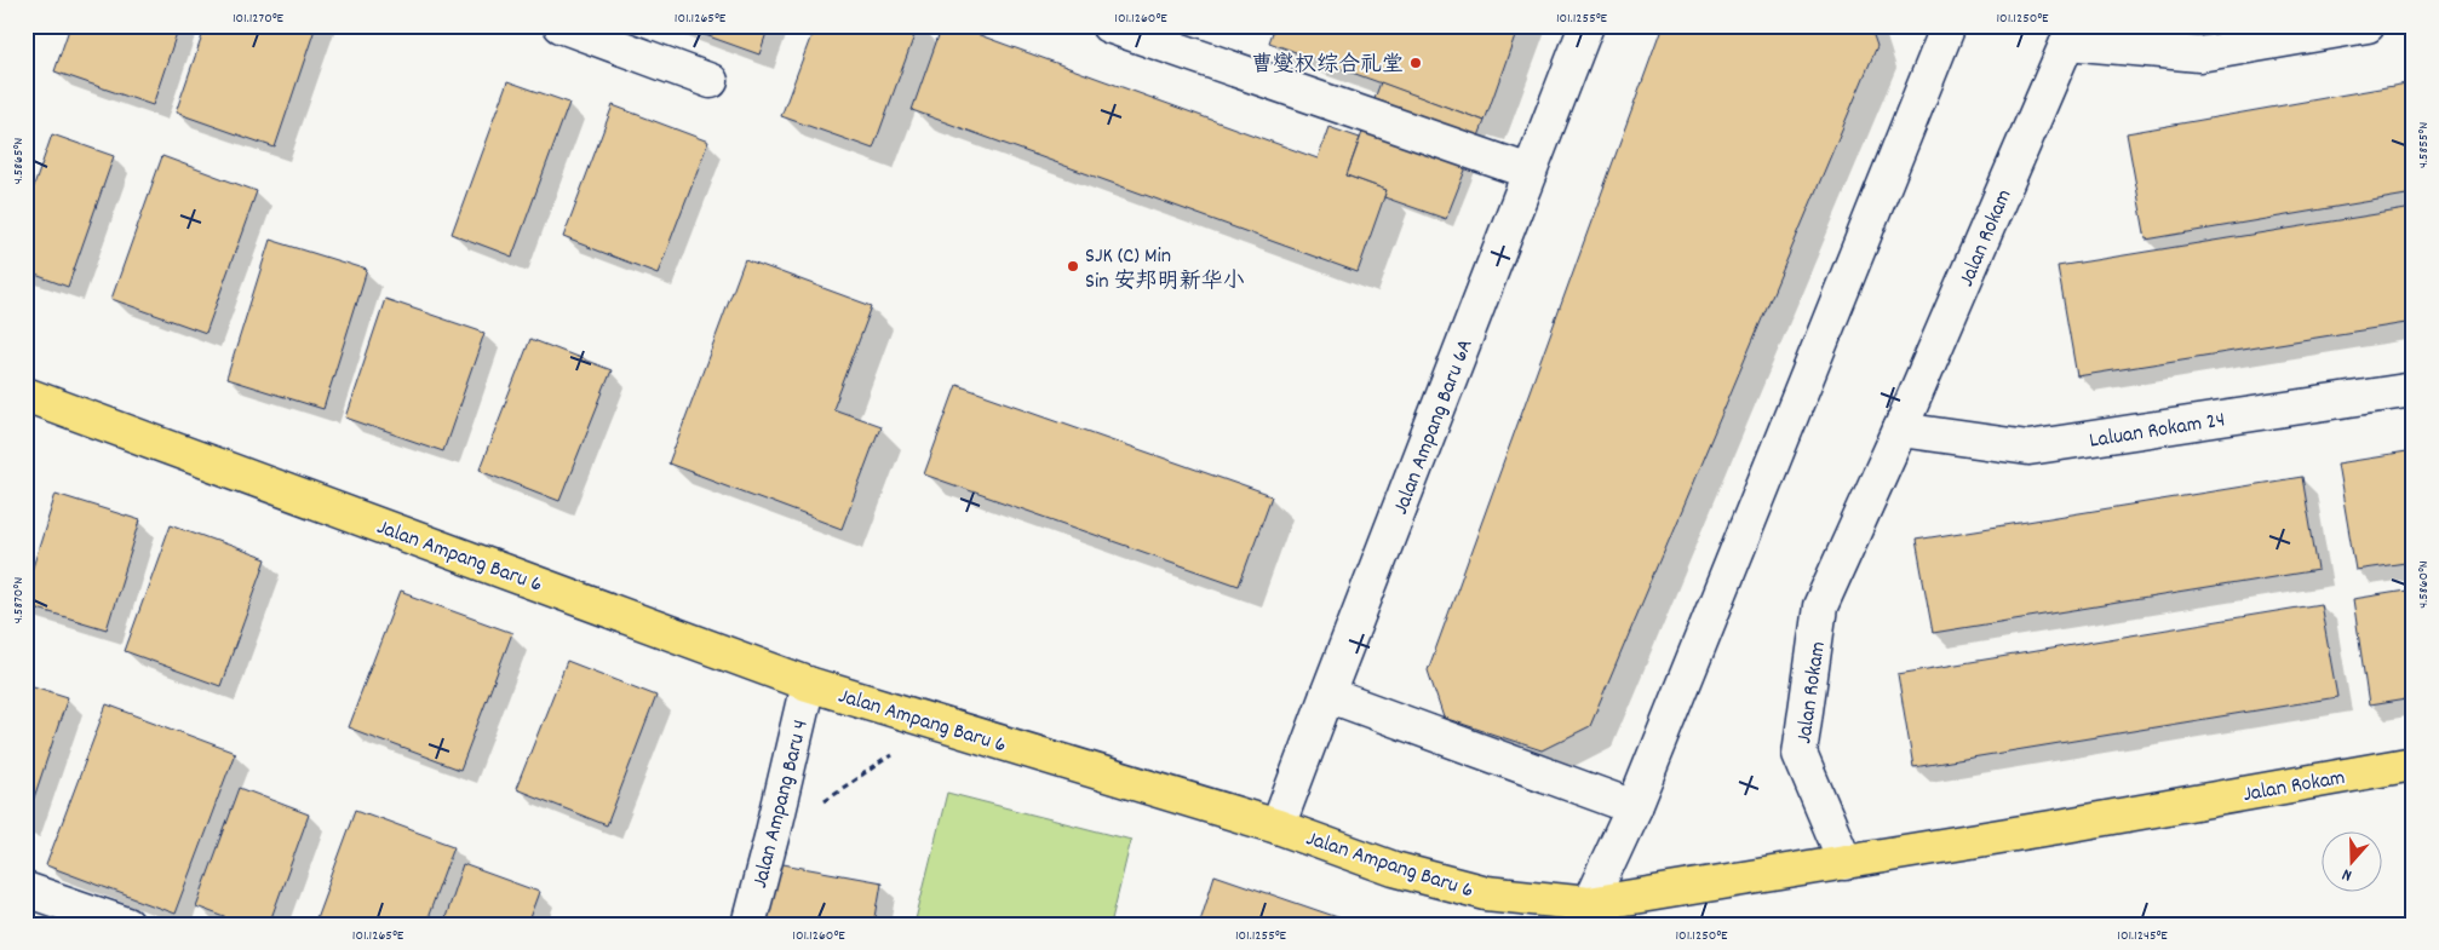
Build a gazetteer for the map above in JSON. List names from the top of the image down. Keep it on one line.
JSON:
{"streets":{"main road":["Jalan Rokam","Jalan Ampang Baru 6"],"street":["Jalan Ampang Baru 6A","Laluan Rokam 24","Jalan Ampang Baru 4"]},"crossings":[["Jalan Rokam","Laluan Rokam 24"],["Jalan Rokam","Jalan Ampang Baru 6"],["Jalan Ampang Baru 6A","Jalan Ampang Baru 6"],["Jalan Ampang Baru 6","Jalan Ampang Baru 4"]],"places":["曹燮权综合礼堂","SJK (C) Min Sin 安邦明新华小"],"north":"bottom","coordinates":["101.1270°E","101.1265°E","101.1260°E","101.1255°E","101.1250°E","4.5855°N","4.5865°N","4.5860°N","4.5870°N","101.1245°E"]}
